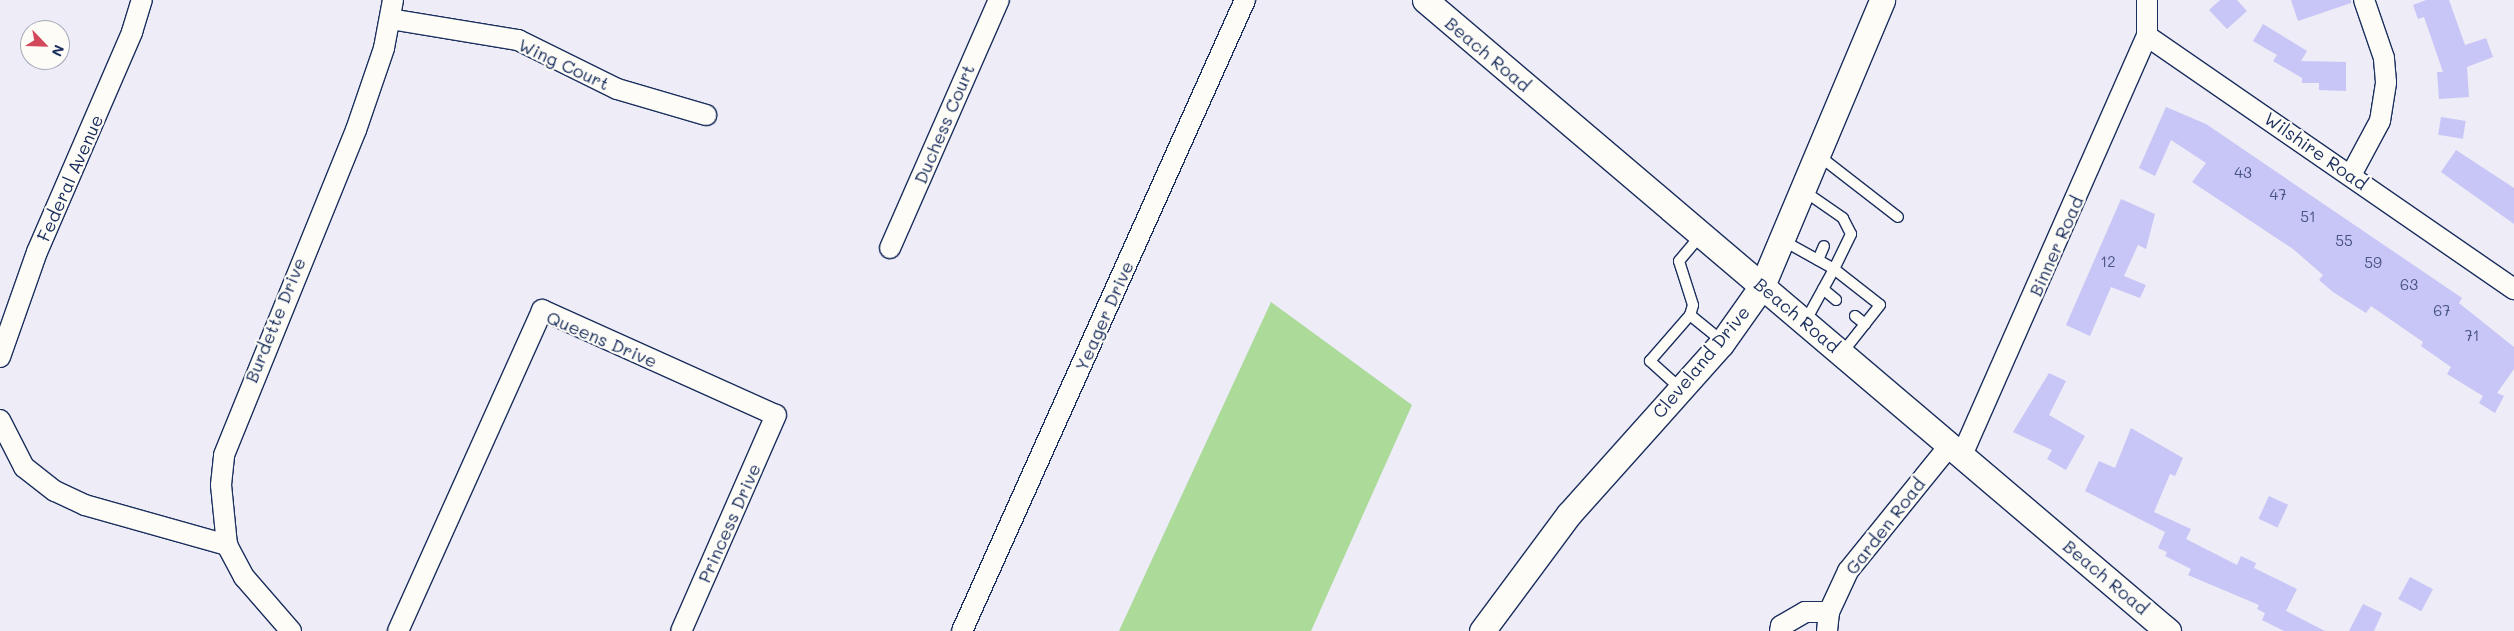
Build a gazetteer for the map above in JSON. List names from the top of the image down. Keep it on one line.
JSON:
{"streets":{"street":["Beach Road","Wing Court","Duchess Court","Wilshire Road","Federal Avenue","Binner Road","Yeager Drive","Burdette Drive","Queens Drive","Cleveland Drive","Princess Drive","Garden Road"]},"crossings":[["Beach Road","Binner Road"],["Beach Road","Cleveland Drive"],["Beach Road","Garden Road"],["Wing Court","Burdette Drive"],["Wilshire Road","Binner Road"],["Binner Road","Garden Road"],["Queens Drive","Princess Drive"]],"house_numbers":["43","47","51","55","12","59","63","67","71"],"north":"bottom right"}
